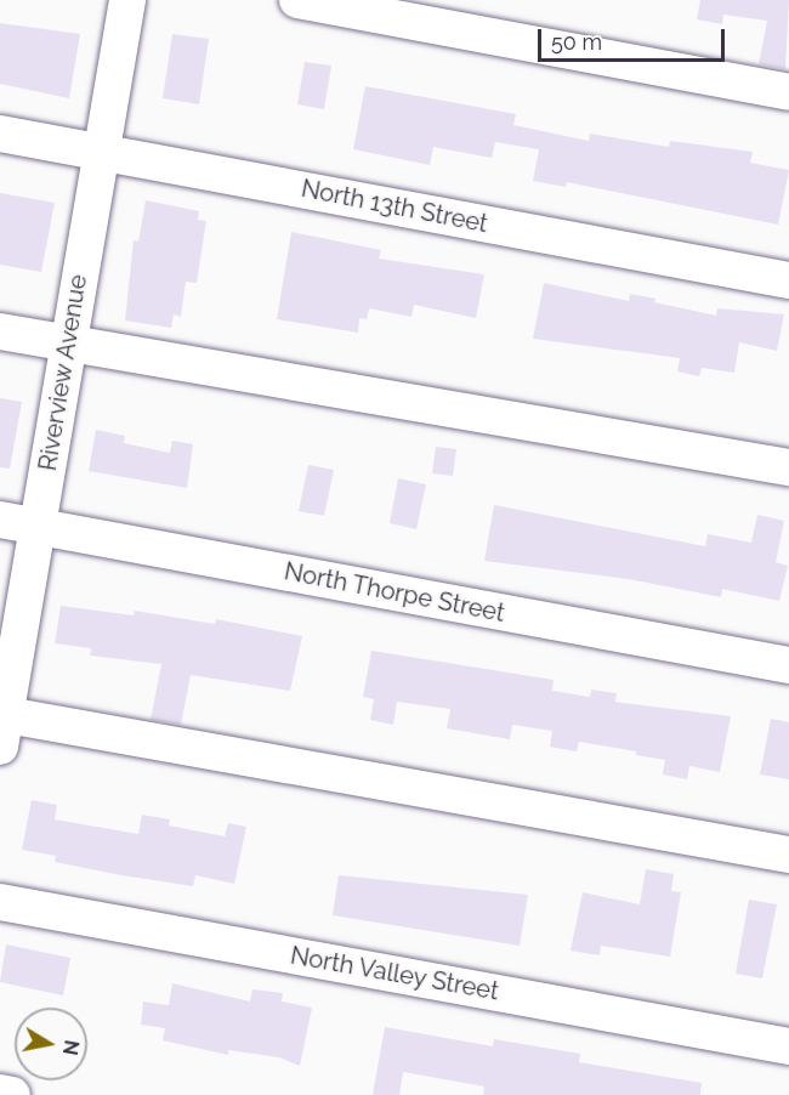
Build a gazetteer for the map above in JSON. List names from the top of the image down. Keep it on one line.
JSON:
{"streets":{"street":["North 13th Street","Riverview Avenue","North Thorpe Street","North Valley Street"]},"crossings":[["North 13th Street","Riverview Avenue"],["Riverview Avenue","North Thorpe Street"]],"scale_bar":"50 m","north":"right"}
